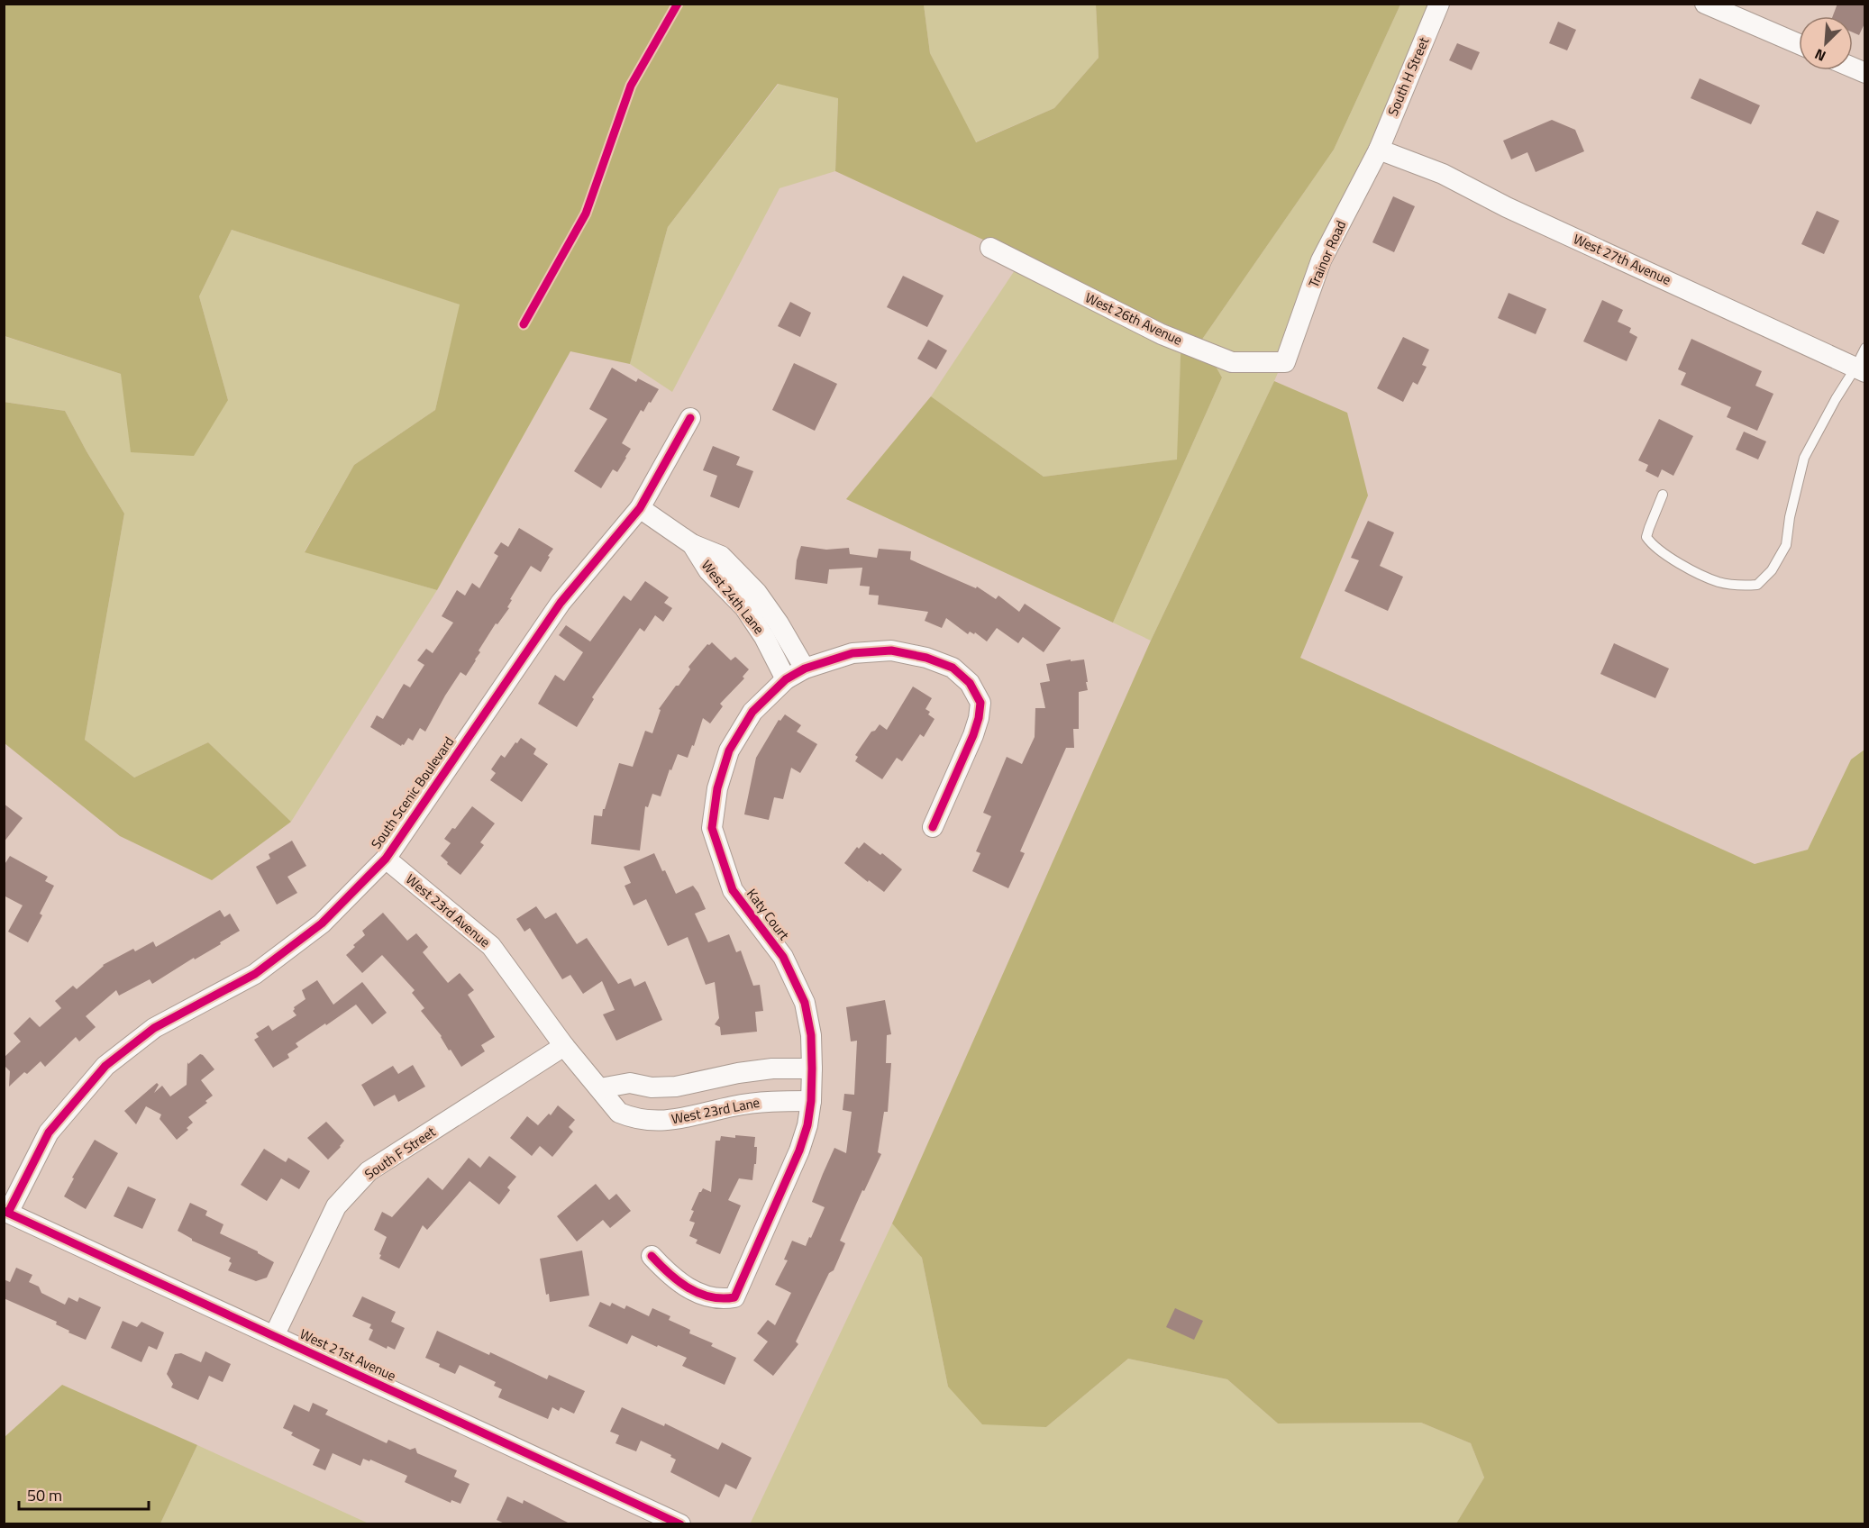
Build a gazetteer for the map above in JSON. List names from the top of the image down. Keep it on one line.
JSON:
{"streets":{"street":["South H Street","Trainor Road","West 27th Avenue","West 26th Avenue","West 24th Lane","South Scenic Boulevard","West 23rd Avenue","Katy Court","West 23rd Lane","South F Street","West 21st Avenue"]},"crossings":[["South H Street","Trainor Road"],["South H Street","West 27th Avenue"],["Trainor Road","West 27th Avenue"],["Trainor Road","West 26th Avenue"],["West 24th Lane","South Scenic Boulevard"],["West 24th Lane","Katy Court"],["South Scenic Boulevard","West 23rd Avenue"],["South Scenic Boulevard","West 21st Avenue"],["West 23rd Avenue","West 23rd Lane"],["West 23rd Avenue","South F Street"],["Katy Court","West 23rd Lane"],["West 23rd Lane","South F Street"],["South F Street","West 21st Avenue"]],"scale_bar":"50 m","north":"bottom left"}
